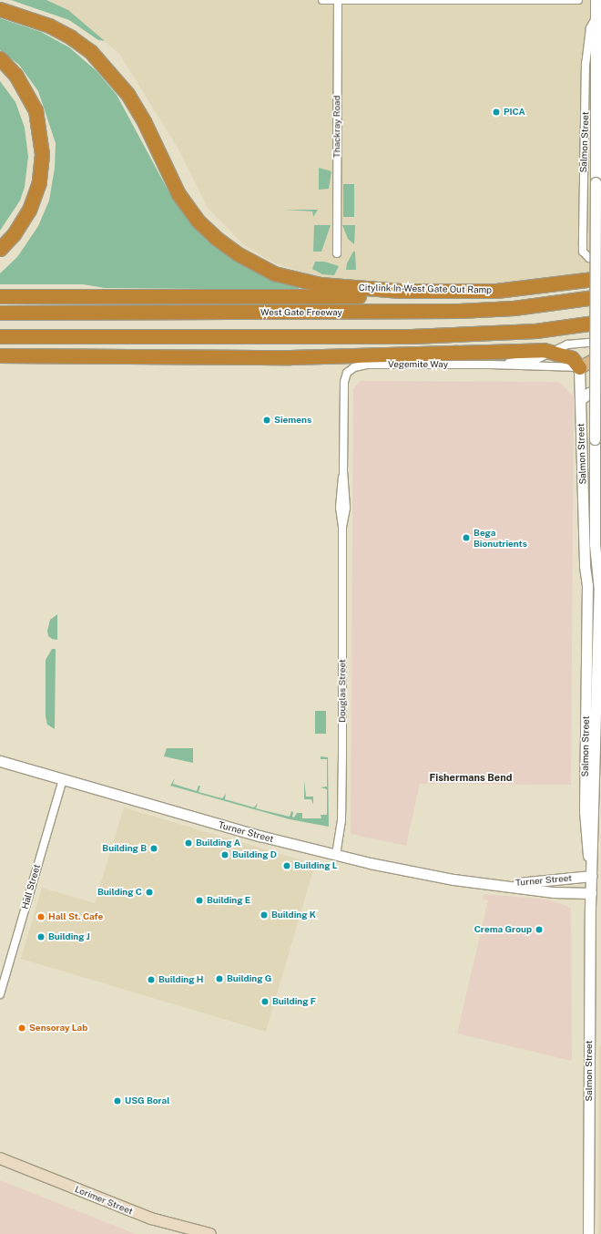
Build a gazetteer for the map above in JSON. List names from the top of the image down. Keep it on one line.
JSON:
{"streets":{"highway":["Citylink In-West Gate Out Ramp","West Gate Freeway"],"main road":["Lorimer Street"],"street":["Thackray Road","Salmon Street","Vegemite Way","Douglas Street","Turner Street","Hall Street"]},"crossings":[["Salmon Street","Vegemite Way"],["Salmon Street","Turner Street"],["Vegemite Way","Douglas Street"],["Douglas Street","Turner Street"],["Turner Street","Hall Street"]],"districts":["Fishermans Bend"],"places":["PICA","Siemens","Bega Bionutrients","Building A","Building B","Building D","Building L","Building C","Building E","Building K","Hall St. Cafe","Crema Group","Building J","Building G","Building H","Building F","Sensoray Lab","USG Boral"]}
